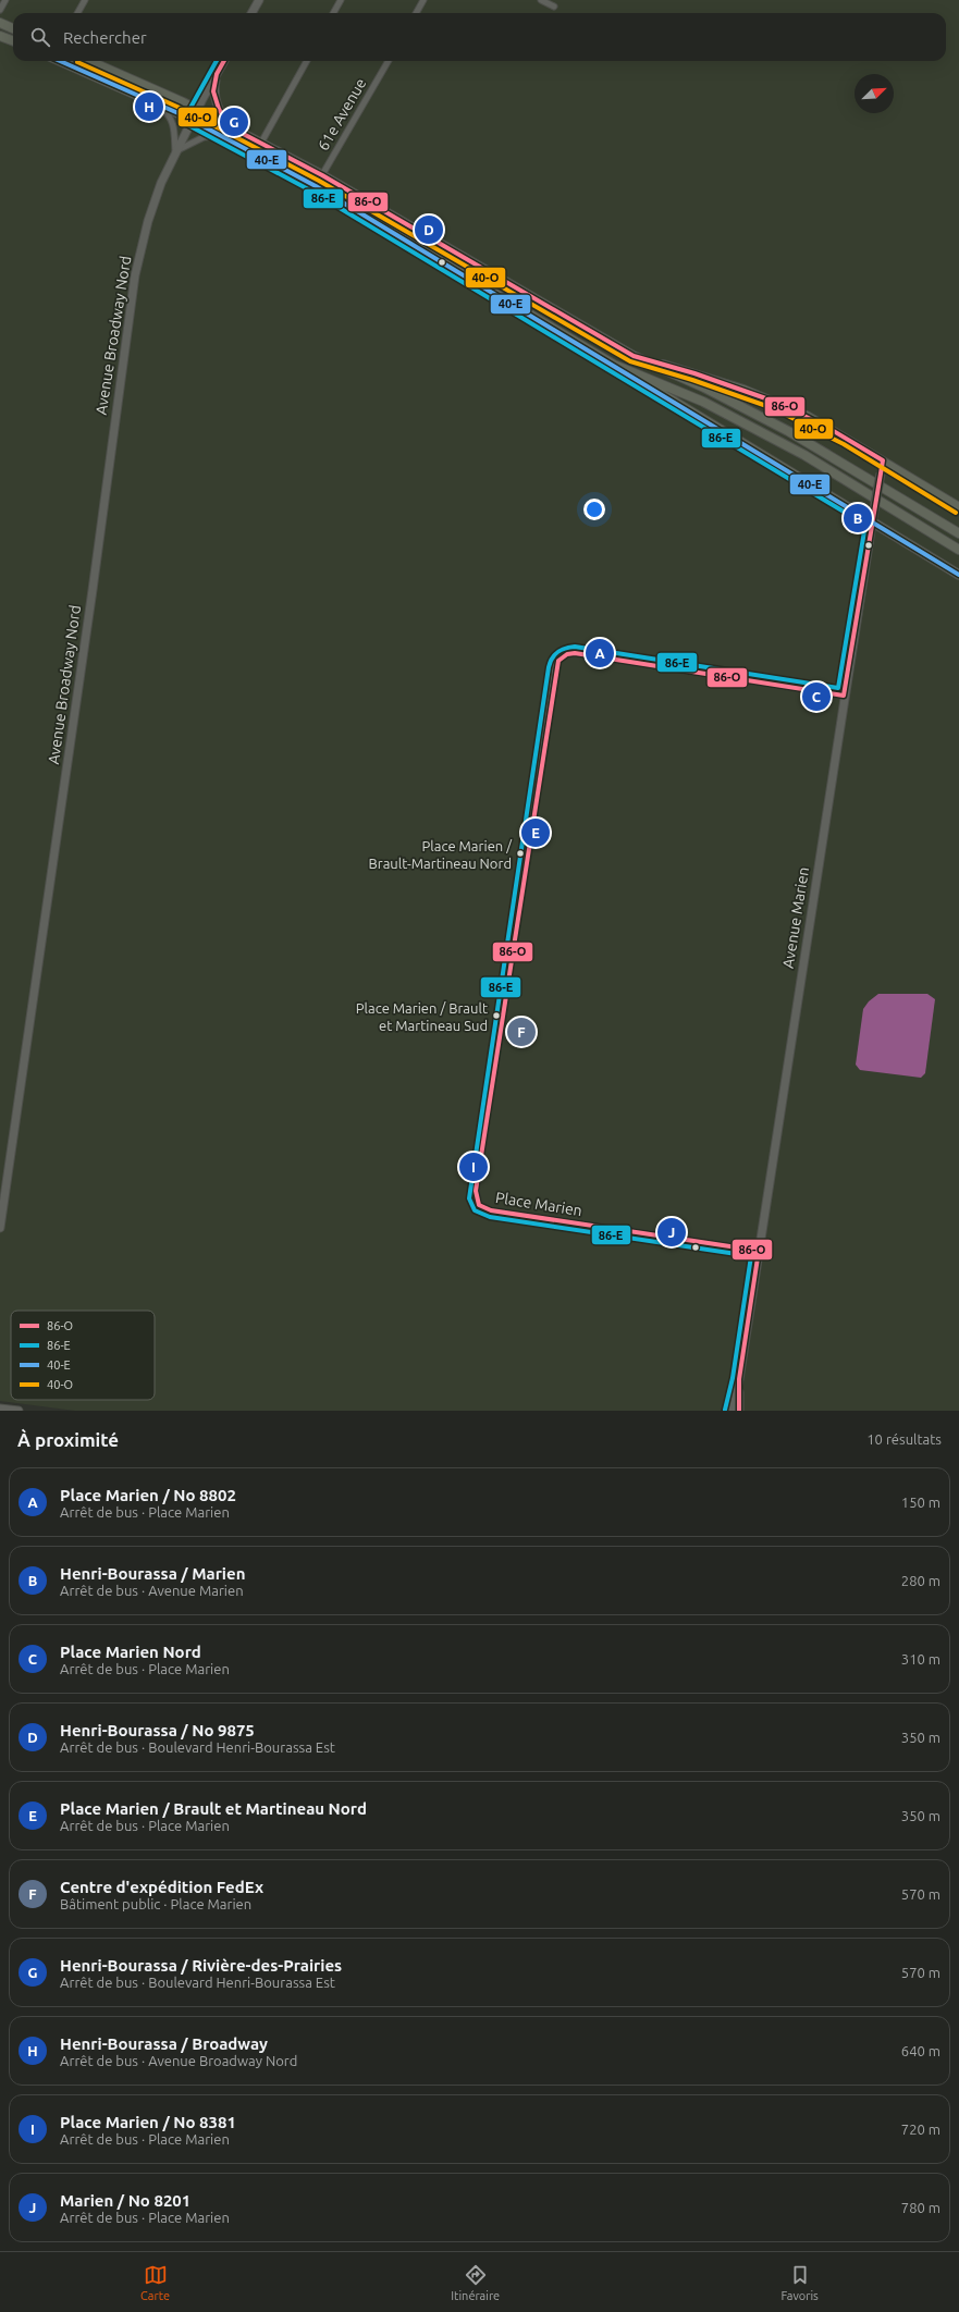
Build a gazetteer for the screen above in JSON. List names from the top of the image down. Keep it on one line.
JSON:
{"streets":{"street":["61e Avenue","Avenue Broadway Nord","Avenue Marien","Place Marien"]},"crossings":[["Avenue Marien","Place Marien"]],"places":["Place Marien / Brault-Martineau Nord","Place Marien / Brault et Martineau Sud"],"lines":["transit line 86-O","transit line 86-E","transit line 40-E","transit line 40-O"],"legend":["86-O","86-E","40-E","40-O"],"north":"top right","page":{"search":"Rechercher","pins":["H","G","D","B","A","C","E","F","I","J"],"heading":["À proximité","10 résultats"],"list":[{"mark":"A","name":"Place Marien / No 8802","note":"Arrêt de bus · Place Marien","value":"150 m"},{"mark":"B","name":"Henri-Bourassa / Marien","note":"Arrêt de bus · Avenue Marien","value":"280 m"},{"mark":"C","name":"Place Marien Nord","note":"Arrêt de bus · Place Marien","value":"310 m"},{"mark":"D","name":"Henri-Bourassa / No 9875","note":"Arrêt de bus · Boulevard Henri-Bourassa Est","value":"350 m"},{"mark":"E","name":"Place Marien / Brault et Martineau Nord","note":"Arrêt de bus · Place Marien","value":"350 m"},{"mark":"F","name":"Centre d'expédition FedEx","note":"Bâtiment public · Place Marien","value":"570 m"},{"mark":"G","name":"Henri-Bourassa / Rivière-des-Prairies","note":"Arrêt de bus · Boulevard Henri-Bourassa Est","value":"570 m"},{"mark":"H","name":"Henri-Bourassa / Broadway","note":"Arrêt de bus · Avenue Broadway Nord","value":"640 m"},{"mark":"I","name":"Place Marien / No 8381","note":"Arrêt de bus · Place Marien","value":"720 m"},{"mark":"J","name":"Marien / No 8201","note":"Arrêt de bus · Place Marien","value":"780 m"}],"nav":["Carte","Itinéraire","Favoris"]}}
